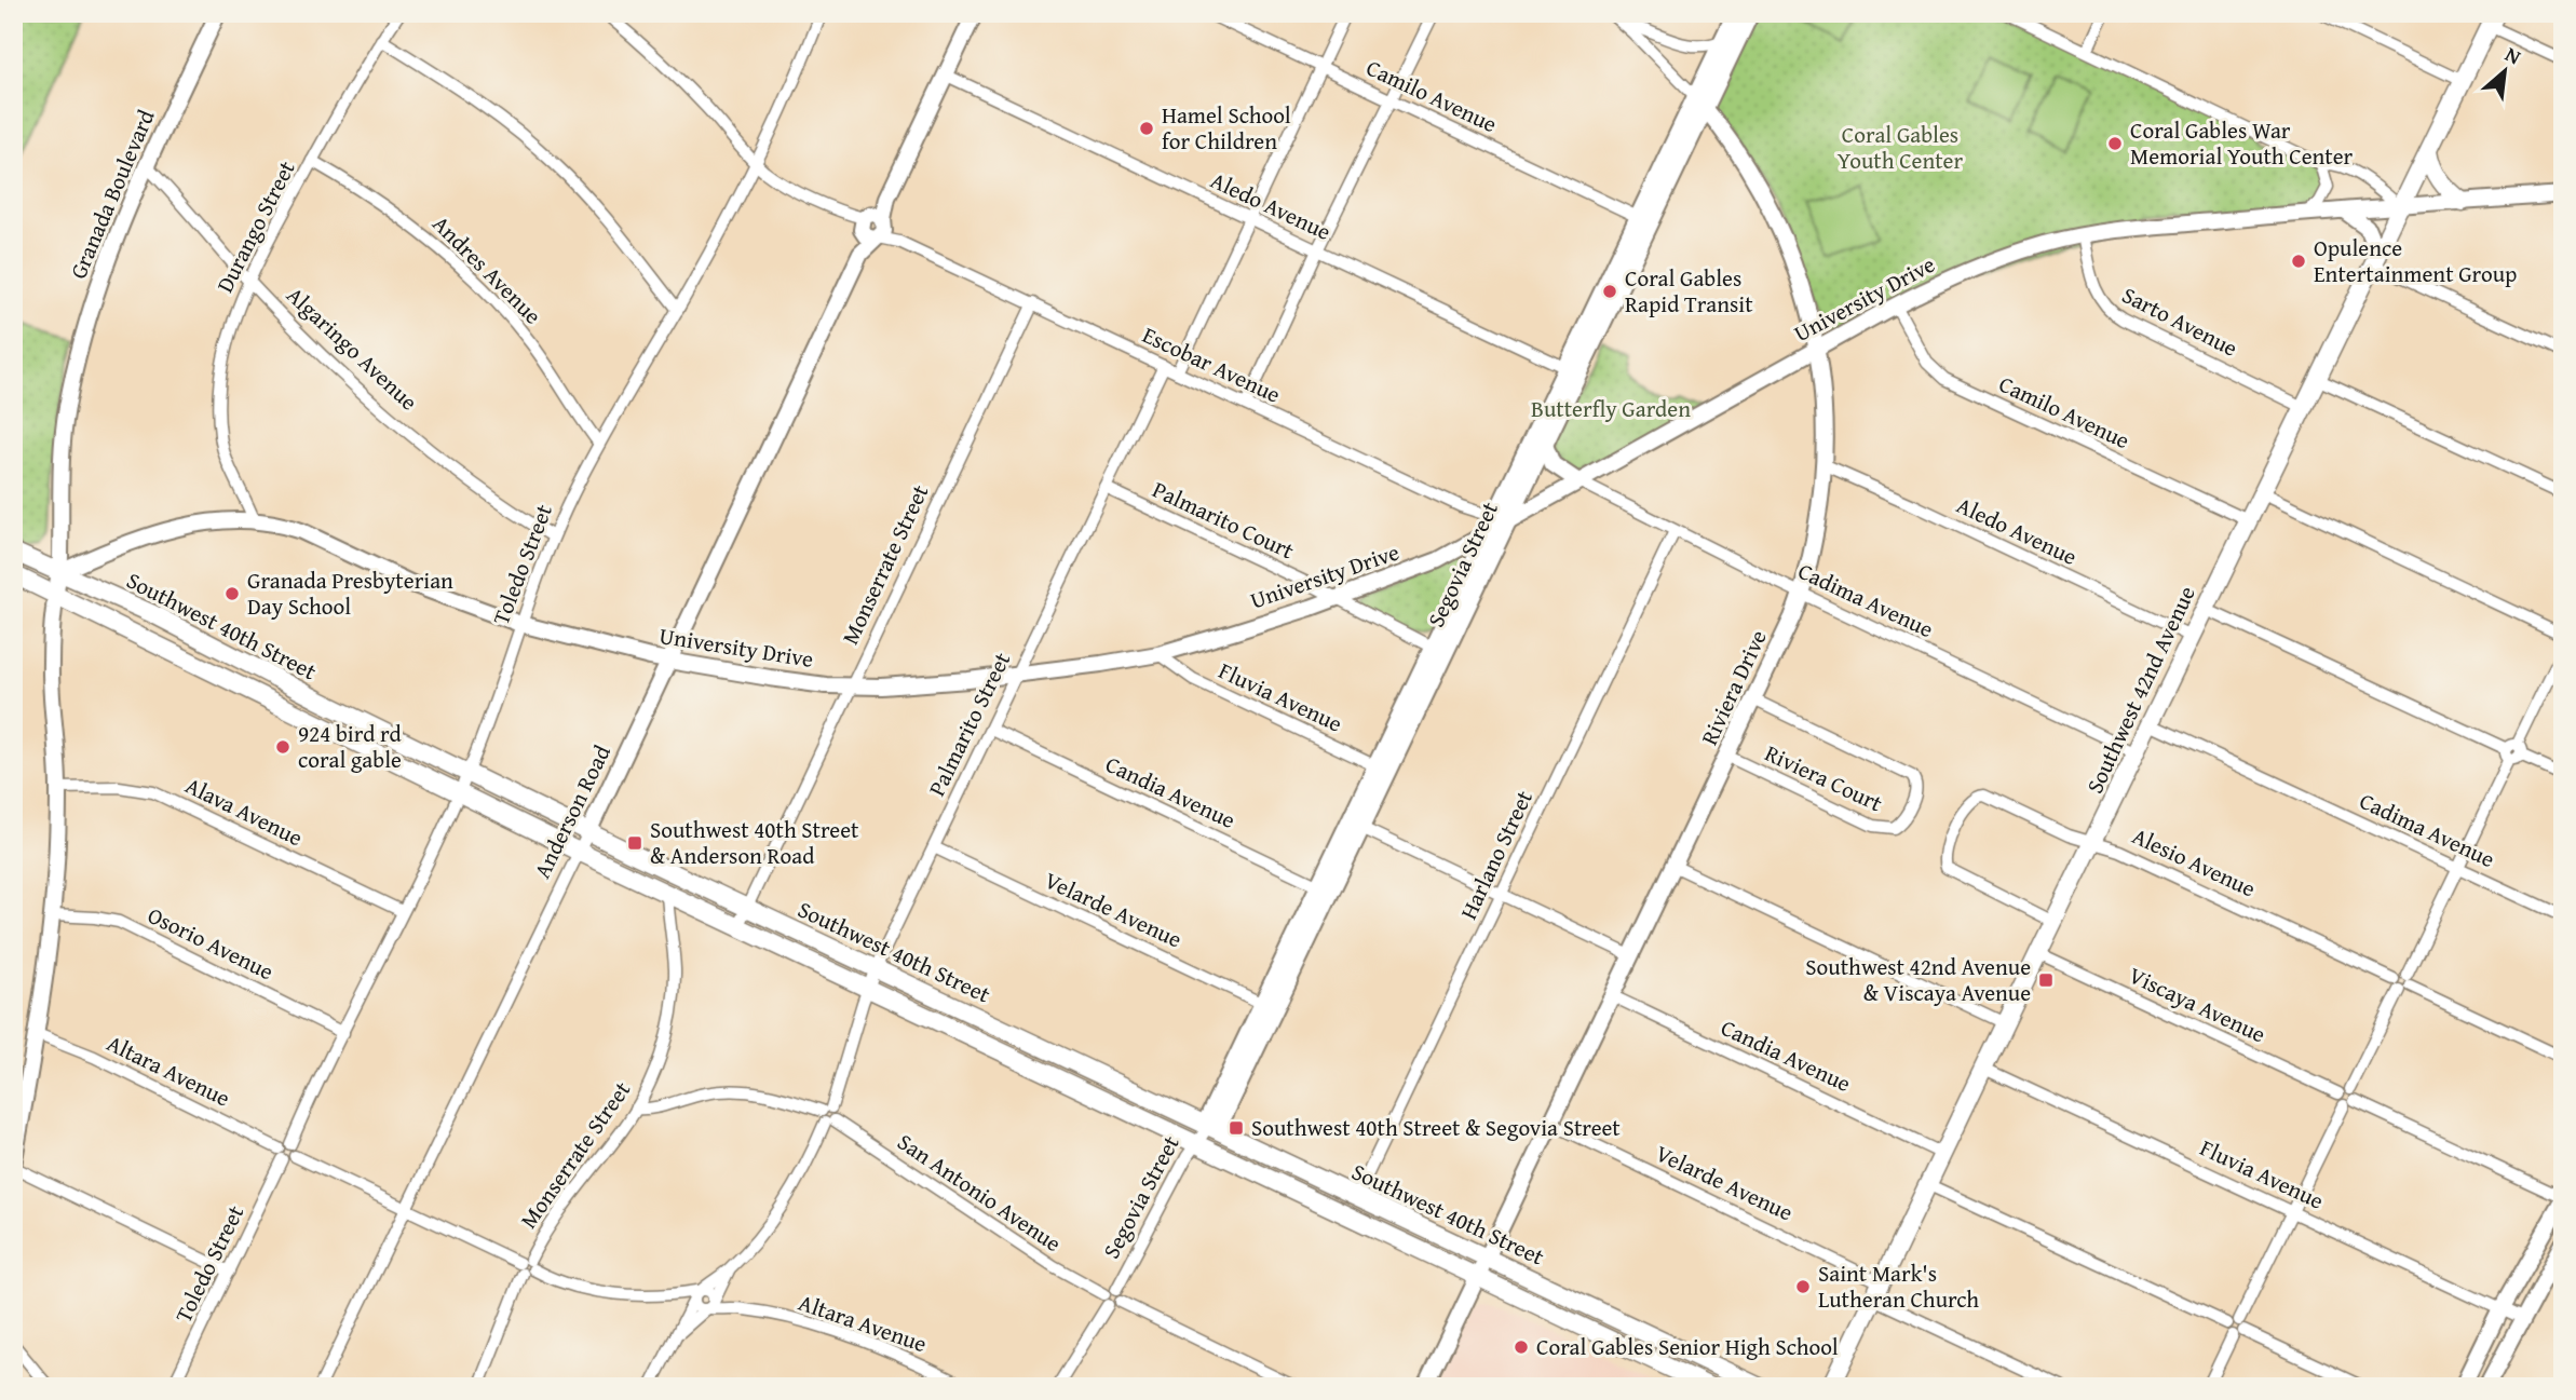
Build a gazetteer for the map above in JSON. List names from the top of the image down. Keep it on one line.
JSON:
{"streets":{"main road":["Southwest 40th Street","Southwest 42nd Avenue"],"street":["Camilo Avenue","Granada Boulevard","Aledo Avenue","Durango Street","Andres Avenue","University Drive","Sarto Avenue","Algaringo Avenue","Escobar Avenue","Palmarito Court","Toledo Street","Monserrate Street","Segovia Street","Cadima Avenue","Riviera Drive","Fluvia Avenue","Palmarito Street","Riviera Court","Candia Avenue","Alava Avenue","Anderson Road","Harlano Street","Alesio Avenue","Velarde Avenue","Osorio Avenue","Viscaya Avenue","Altara Avenue","San Antonio Avenue"]},"crossings":[["Camilo Avenue","University Drive"],["Camilo Avenue","Segovia Street"],["Camilo Avenue","Southwest 42nd Avenue"],["Granada Boulevard","University Drive"],["Granada Boulevard","Algaringo Avenue"],["Granada Boulevard","Southwest 40th Street"],["Granada Boulevard","Alava Avenue"],["Granada Boulevard","Osorio Avenue"],["Granada Boulevard","Altara Avenue"],["Aledo Avenue","Segovia Street"],["Aledo Avenue","Riviera Drive"],["Aledo Avenue","Southwest 42nd Avenue"],["Durango Street","Andres Avenue"],["Durango Street","University Drive"],["Durango Street","Algaringo Avenue"],["Andres Avenue","Toledo Street"],["University Drive","Sarto Avenue"],["University Drive","Escobar Avenue"],["University Drive","Palmarito Court"],["University Drive","Toledo Street"],["University Drive","Monserrate Street"],["University Drive","Segovia Street"],["University Drive","Cadima Avenue"],["University Drive","Southwest 40th Street"],["University Drive","Riviera Drive"],["University Drive","Southwest 42nd Avenue"],["University Drive","Fluvia Avenue"],["University Drive","Palmarito Street"],["University Drive","Anderson Road"],["Sarto Avenue","Southwest 42nd Avenue"],["Algaringo Avenue","Toledo Street"],["Escobar Avenue","Toledo Street"],["Escobar Avenue","Monserrate Street"],["Escobar Avenue","Segovia Street"],["Escobar Avenue","Palmarito Street"],["Escobar Avenue","Anderson Road"],["Palmarito Court","Segovia Street"],["Palmarito Court","Palmarito Street"],["Toledo Street","Southwest 40th Street"],["Toledo Street","Alava Avenue"],["Toledo Street","Osorio Avenue"],["Toledo Street","Altara Avenue"],["Monserrate Street","Southwest 40th Street"],["Monserrate Street","Altara Avenue"],["Segovia Street","Southwest 40th Street"],["Segovia Street","Riviera Drive"],["Segovia Street","Fluvia Avenue"],["Segovia Street","Candia Avenue"],["Segovia Street","Velarde Avenue"],["Cadima Avenue","Riviera Drive"],["Cadima Avenue","Southwest 42nd Avenue"],["Cadima Avenue","Harlano Street"],["Southwest 40th Street","Riviera Drive"],["Southwest 40th Street","Palmarito Street"],["Southwest 40th Street","Anderson Road"],["Southwest 40th Street","Harlano Street"],["Riviera Drive","Riviera Court"],["Riviera Drive","Candia Avenue"],["Riviera Drive","Velarde Avenue"],["Southwest 42nd Avenue","Fluvia Avenue"],["Southwest 42nd Avenue","Candia Avenue"],["Southwest 42nd Avenue","Alesio Avenue"],["Southwest 42nd Avenue","Velarde Avenue"],["Southwest 42nd Avenue","Viscaya Avenue"],["Palmarito Street","Candia Avenue"],["Palmarito Street","Velarde Avenue"],["Anderson Road","Altara Avenue"]],"parks":["Coral Gables Youth Center","Butterfly Garden"],"places":{"other":["Hamel School for Children","Coral Gables War Memorial Youth Center","Opulence Entertainment Group","Coral Gables Rapid Transit","Granada Presbyterian Day School","924 bird rd coral gable","Saint Mark's Lutheran Church","Coral Gables Senior High School"],"transit":["Southwest 40th Street & Anderson Road","Southwest 42nd Avenue & Viscaya Avenue","Southwest 40th Street & Segovia Street"]},"north":"top right"}
